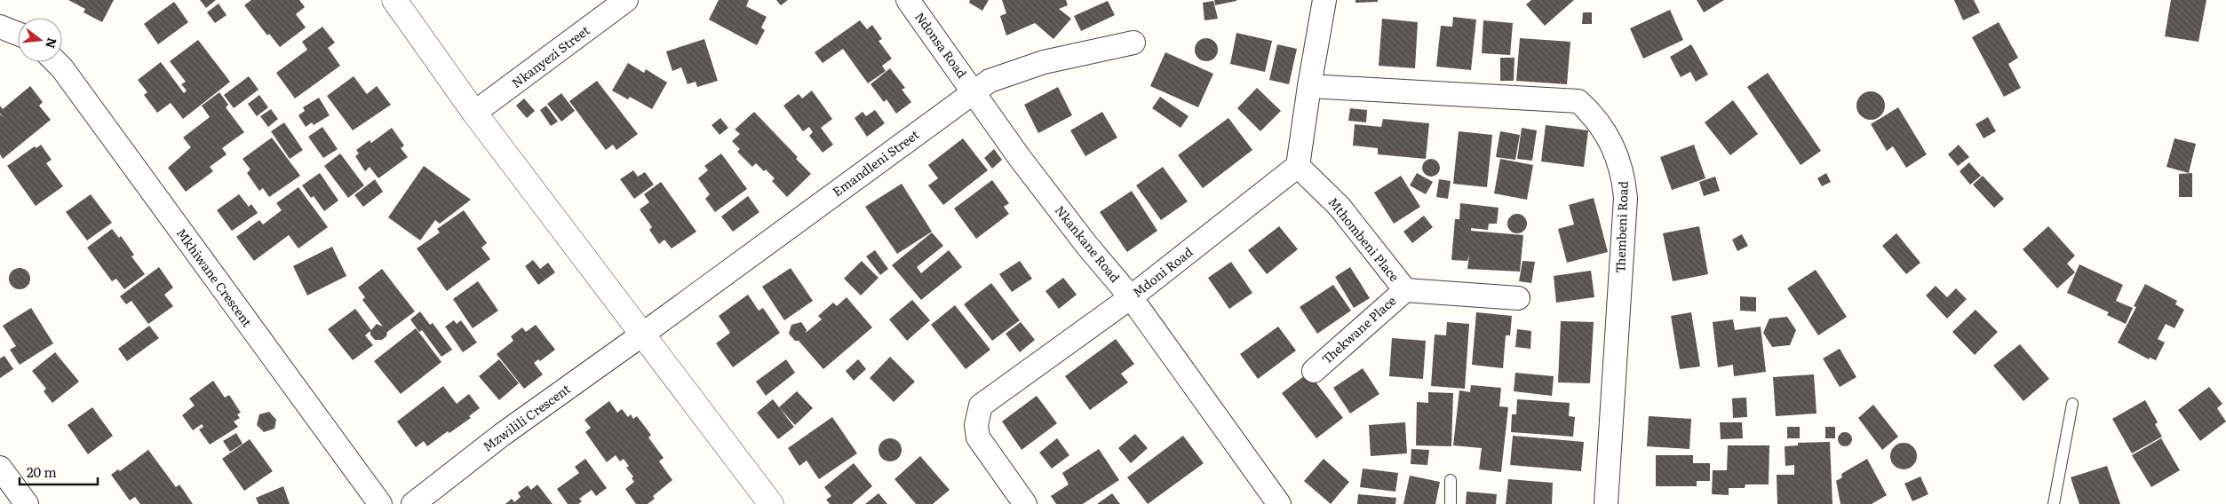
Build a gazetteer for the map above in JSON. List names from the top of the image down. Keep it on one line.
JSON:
{"streets":{"street":["Ndonsa Road","Nkanyezi Street","Emandleni Street","Thembeni Road","Mthombeni Place","Nkankane Road","Mdoni Road","Mkhiwane Crescent","Thekwane Place","Mzwilili Crescent"]},"crossings":[["Ndonsa Road","Emandleni Street"],["Ndonsa Road","Nkankane Road"],["Emandleni Street","Nkankane Road"],["Emandleni Street","Mzwilili Crescent"],["Mthombeni Place","Mdoni Road"],["Mthombeni Place","Thekwane Place"],["Nkankane Road","Mdoni Road"]],"scale_bar":"20 m","north":"right"}
